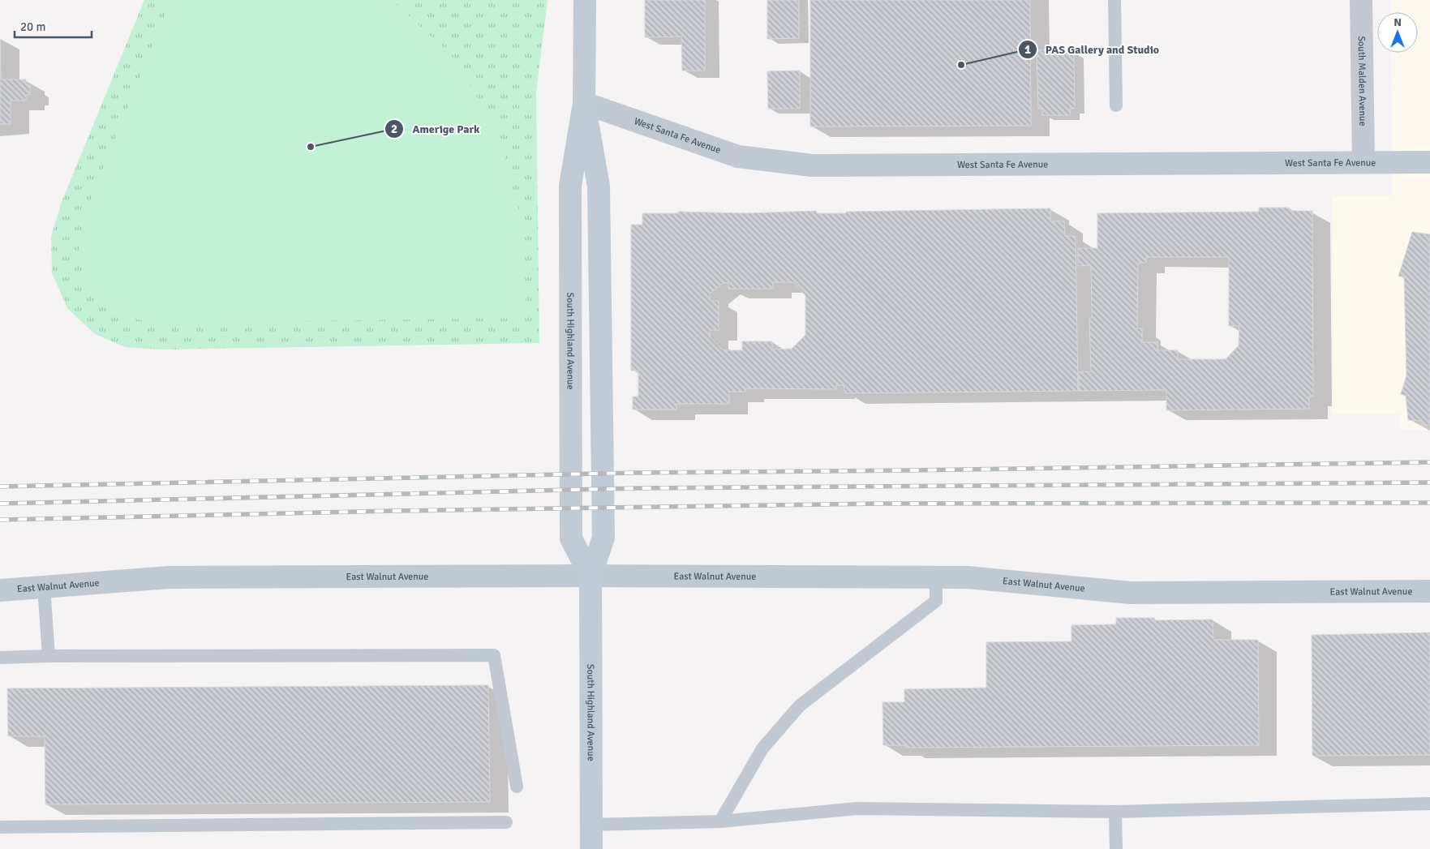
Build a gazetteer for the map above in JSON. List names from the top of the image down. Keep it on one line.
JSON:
{"streets":{"street":["South Malden Avenue","West Santa Fe Avenue","South Highland Avenue","East Walnut Avenue"]},"crossings":[["South Malden Avenue","West Santa Fe Avenue"],["West Santa Fe Avenue","South Highland Avenue"],["South Highland Avenue","East Walnut Avenue"]],"places":["PAS Gallery and Studio","Amerige Park"],"scale_bar":"20 m","north":"top"}
